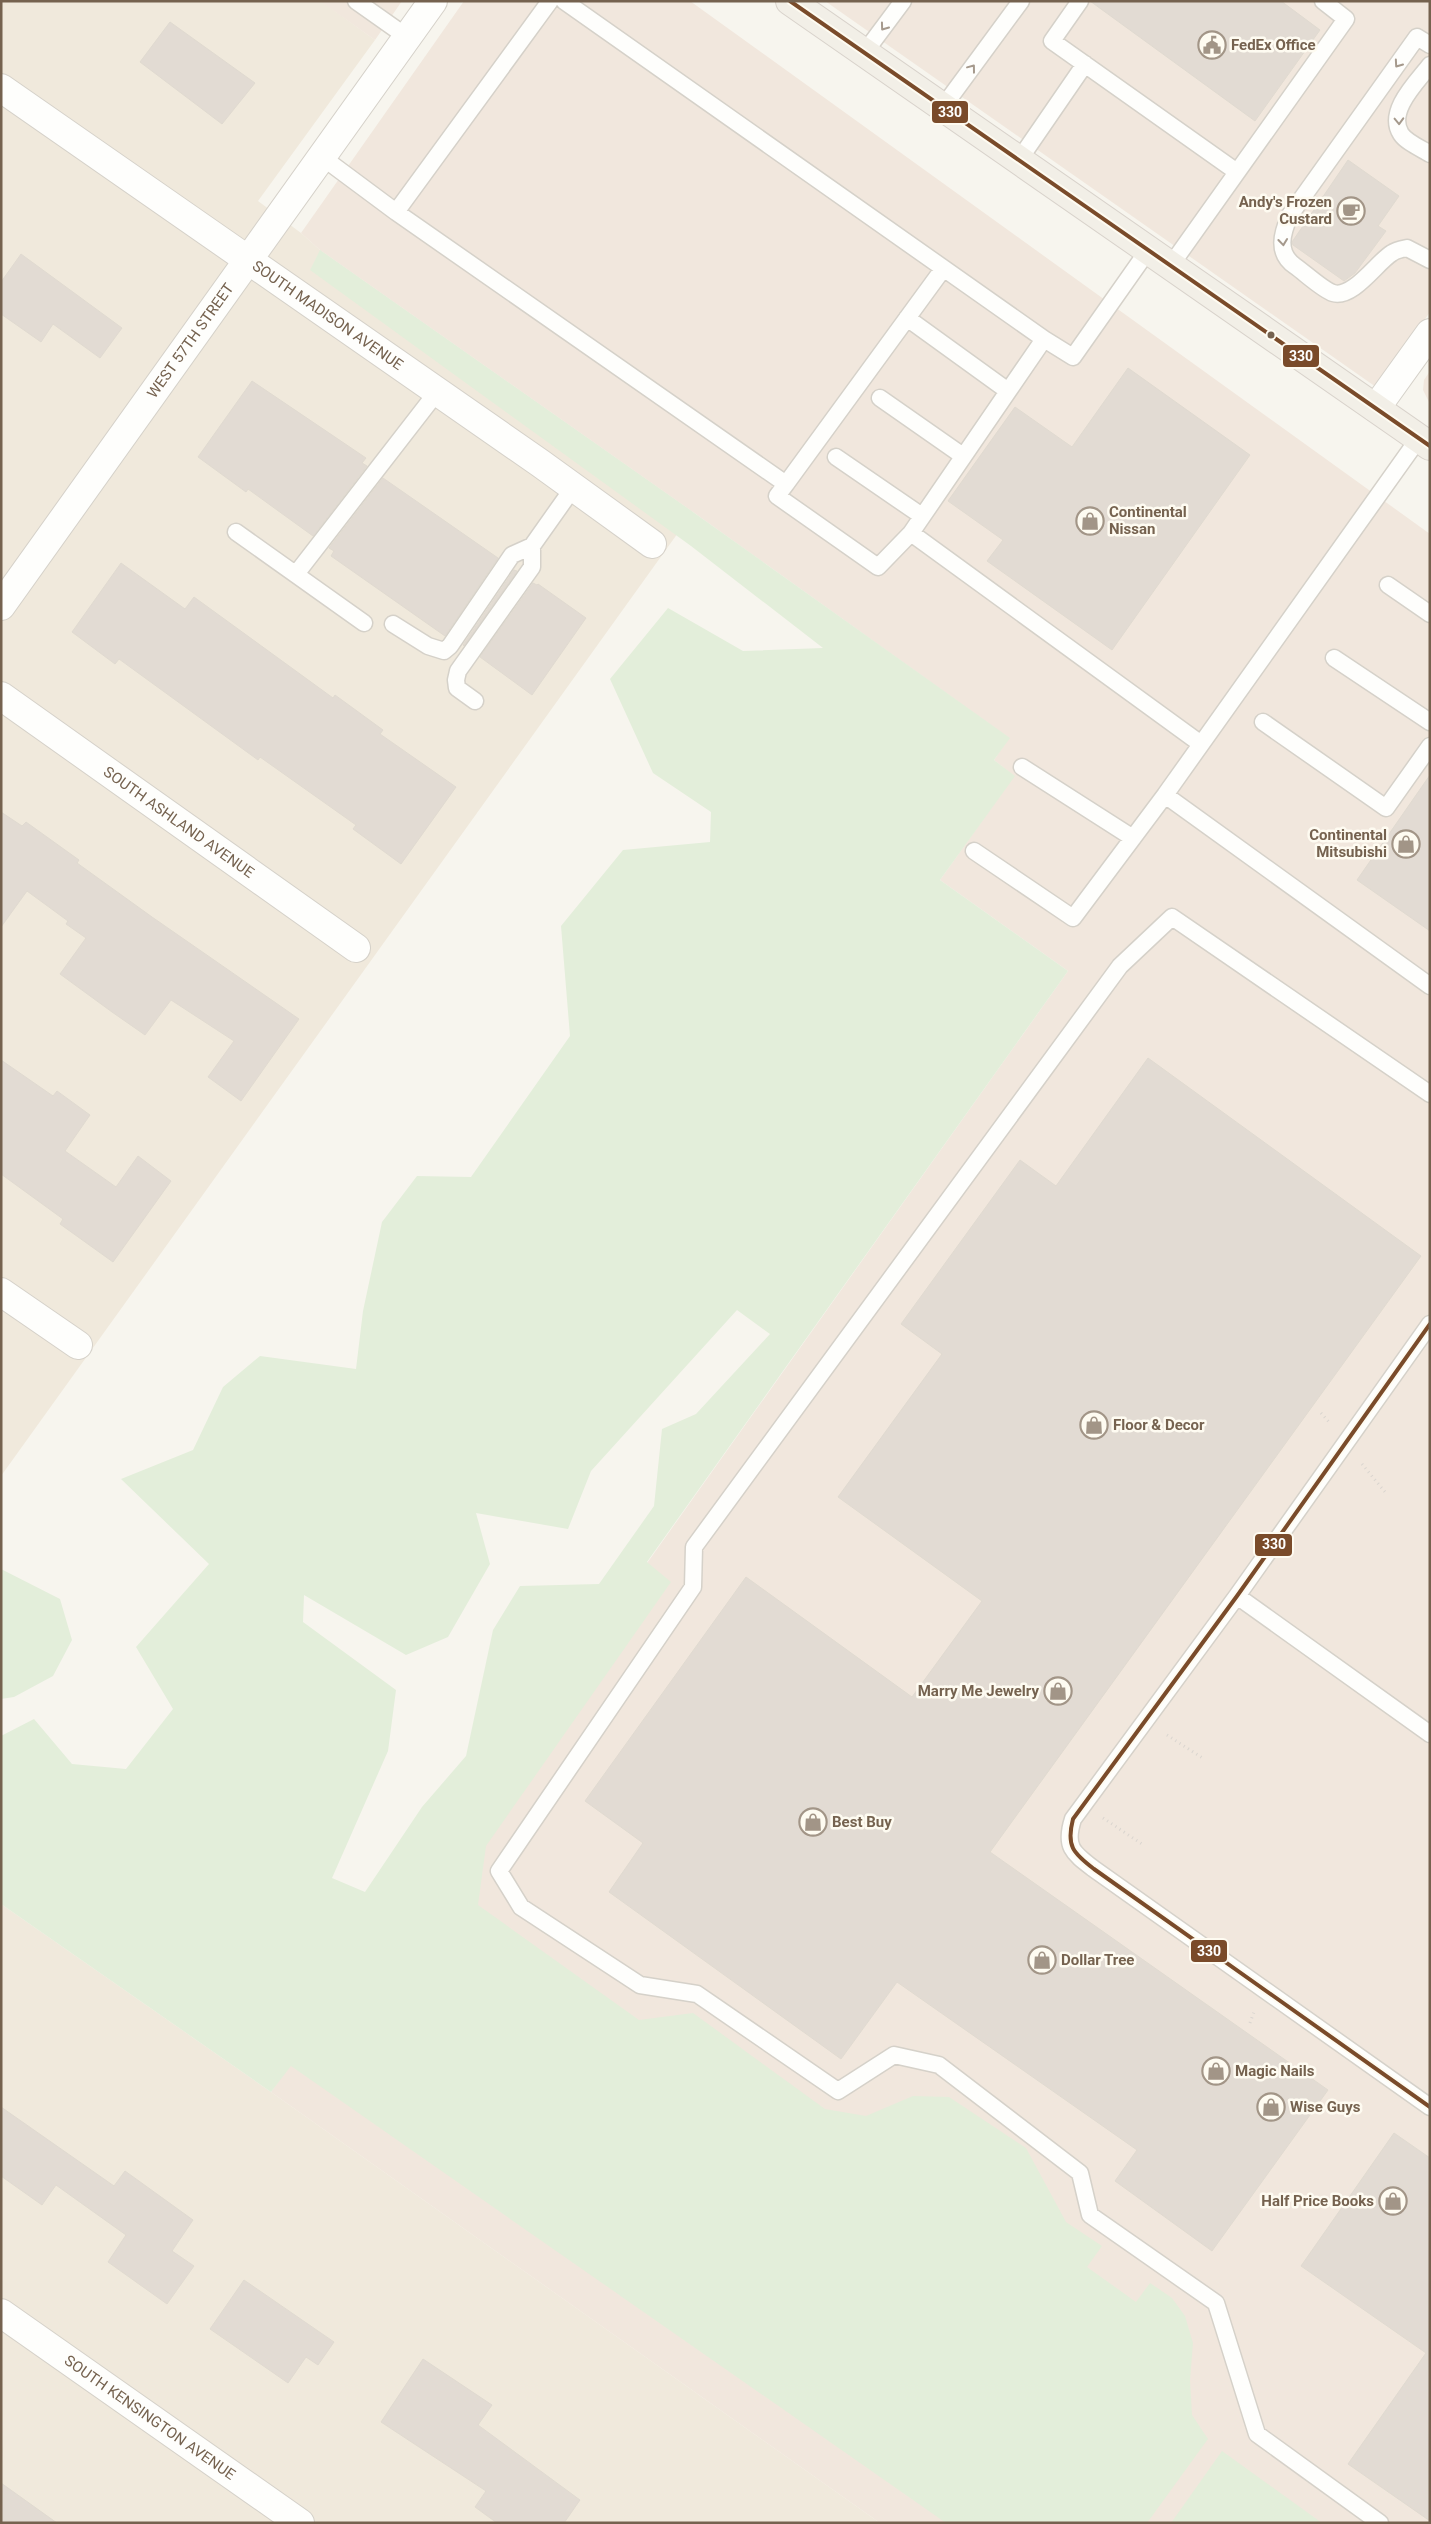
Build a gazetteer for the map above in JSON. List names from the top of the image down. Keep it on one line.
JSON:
{"streets":{"street":["SOUTH MADISON AVENUE","WEST 57TH STREET","SOUTH ASHLAND AVENUE","SOUTH KENSINGTON AVENUE"]},"crossings":[["SOUTH MADISON AVENUE","WEST 57TH STREET"]],"places":{"public building":["FedEx Office"],"cafe":["Andy's Frozen Custard"],"shop":["Continental Nissan","Continental Mitsubishi","Floor & Decor","Marry Me Jewelry","Best Buy","Dollar Tree","Magic Nails","Wise Guys","Half Price Books"]},"lines":["transit line 330"]}
